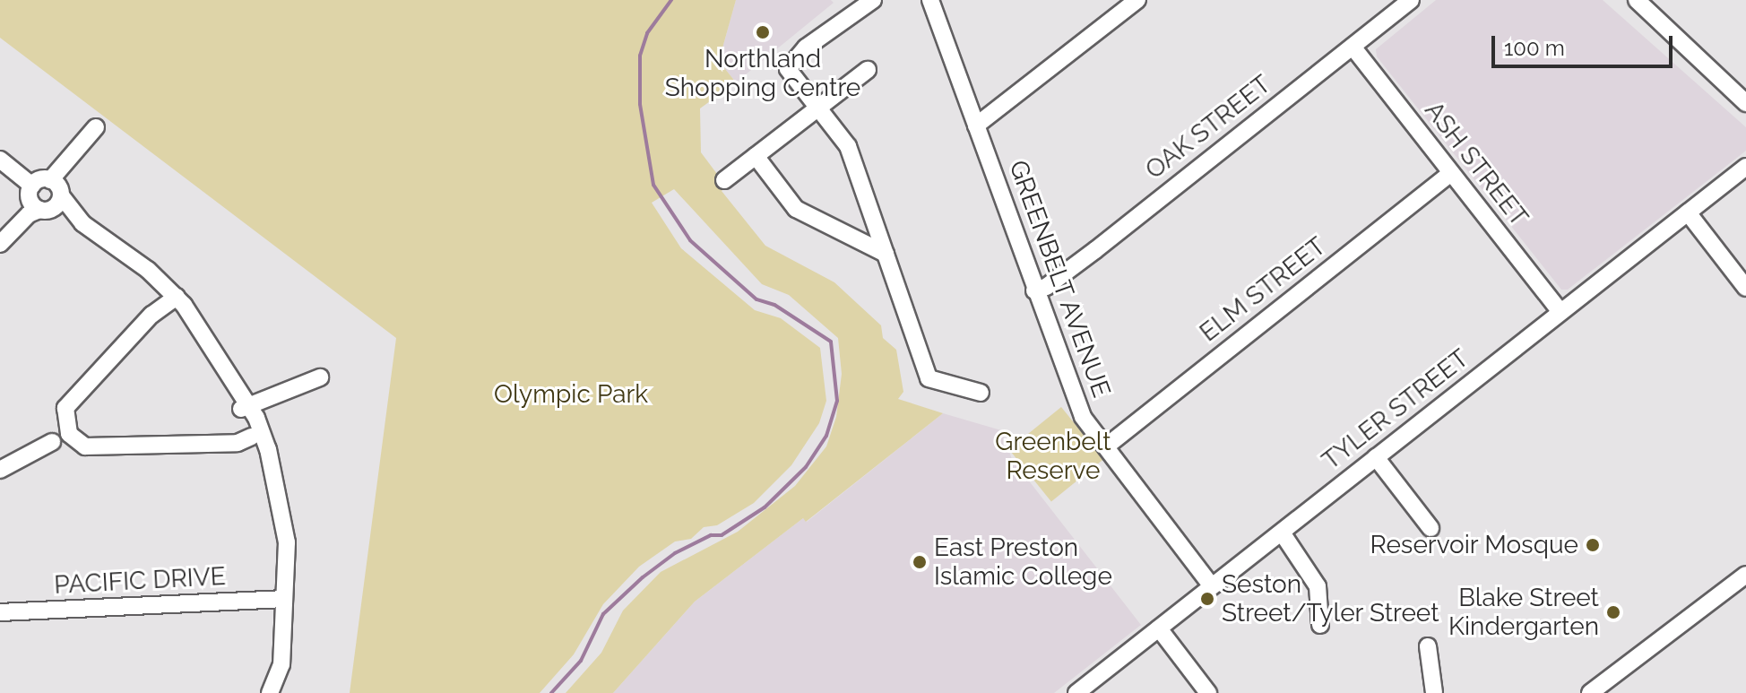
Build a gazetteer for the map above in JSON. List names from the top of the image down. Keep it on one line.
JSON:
{"streets":{"street":["OAK STREET","ASH STREET","GREENBELT AVENUE","ELM STREET","TYLER STREET","PACIFIC DRIVE"]},"crossings":[["OAK STREET","ASH STREET"],["OAK STREET","GREENBELT AVENUE"],["ASH STREET","ELM STREET"],["ASH STREET","TYLER STREET"],["GREENBELT AVENUE","ELM STREET"],["GREENBELT AVENUE","TYLER STREET"]],"parks":["Olympic Park","Greenbelt Reserve"],"places":["Northland Shopping Centre","Reservoir Mosque","East Preston Islamic College","Seston Street/Tyler Street","Blake Street Kindergarten"],"scale_bar":"100 m"}
